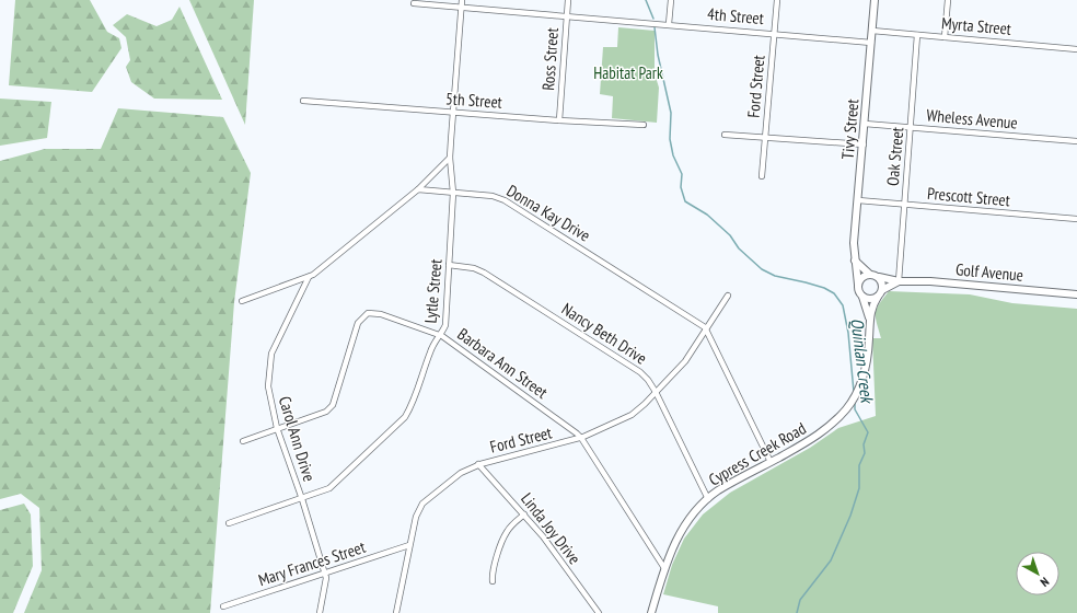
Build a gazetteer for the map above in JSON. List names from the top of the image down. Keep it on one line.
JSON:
{"streets":{"main road":["Tivy Street","Golf Avenue","Cypress Creek Road"],"street":["4th Street","Myrta Street","Ross Street","Ford Street","5th Street","Wheless Avenue","Oak Street","Prescott Street","Donna Kay Drive","Lytle Street","Nancy Beth Drive","Barbara Ann Street","Carol Ann Drive","Linda Joy Drive","Mary Frances Street"]},"crossings":[["4th Street","Ross Street"],["4th Street","Ford Street"],["4th Street","Tivy Street"],["4th Street","Lytle Street"],["Myrta Street","Tivy Street"],["Myrta Street","Oak Street"],["Ross Street","5th Street"],["Ford Street","Donna Kay Drive"],["Ford Street","Nancy Beth Drive"],["Ford Street","Barbara Ann Street"],["Ford Street","Linda Joy Drive"],["Ford Street","Mary Frances Street"],["5th Street","Lytle Street"],["Wheless Avenue","Tivy Street"],["Wheless Avenue","Oak Street"],["Tivy Street","Prescott Street"],["Tivy Street","Golf Avenue"],["Tivy Street","Cypress Creek Road"],["Oak Street","Prescott Street"],["Oak Street","Golf Avenue"],["Donna Kay Drive","Lytle Street"],["Golf Avenue","Cypress Creek Road"],["Lytle Street","Nancy Beth Drive"],["Lytle Street","Barbara Ann Street"],["Lytle Street","Carol Ann Drive"],["Nancy Beth Drive","Cypress Creek Road"],["Barbara Ann Street","Carol Ann Drive"],["Barbara Ann Street","Cypress Creek Road"],["Carol Ann Drive","Mary Frances Street"]],"water":["Quinlan Creek"],"parks":["Habitat Park"],"north":"bottom right"}
